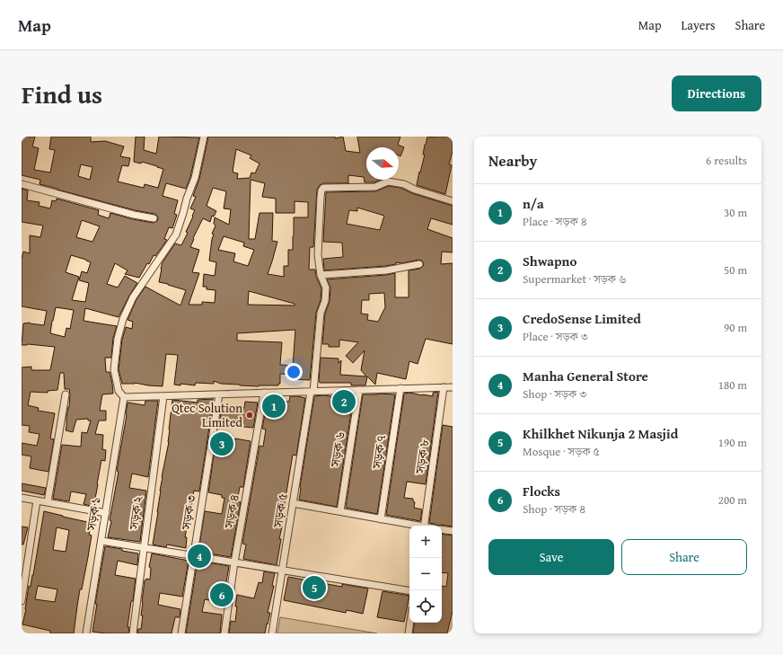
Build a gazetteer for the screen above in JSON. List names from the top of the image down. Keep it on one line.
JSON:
{"streets":{"street":["সড়ক ৬","সড়ক ৭","সড়ক ৮","সড়ক ৫","সড়ক ৪","সড়ক ৩","সড়ক ২","সড়ক ১"]},"places":["Qtec Solution Limited"],"north":"right","page":{"header":"Map","nav":["Map","Layers","Share"],"title":"Find us","buttons":["Directions",["Save","Share"]],"heading":["Nearby","6 results"],"list":[{"mark":"1","name":"n/a","note":"Place · সড়ক ৪","value":"30 m"},{"mark":"2","name":"Shwapno","note":"Supermarket · সড়ক ৬","value":"50 m"},{"mark":"3","name":"CredoSense Limited","note":"Place · সড়ক ৩","value":"90 m"},{"mark":"4","name":"Manha General Store","note":"Shop · সড়ক ৩","value":"180 m"},{"mark":"5","name":"Khilkhet Nikunja 2 Masjid","note":"Mosque · সড়ক ৫","value":"190 m"},{"mark":"6","name":"Flocks","note":"Shop · সড়ক ৪","value":"200 m"}],"pins":["2","1","3","4","5","6"],"map_buttons":["+","−"]}}
